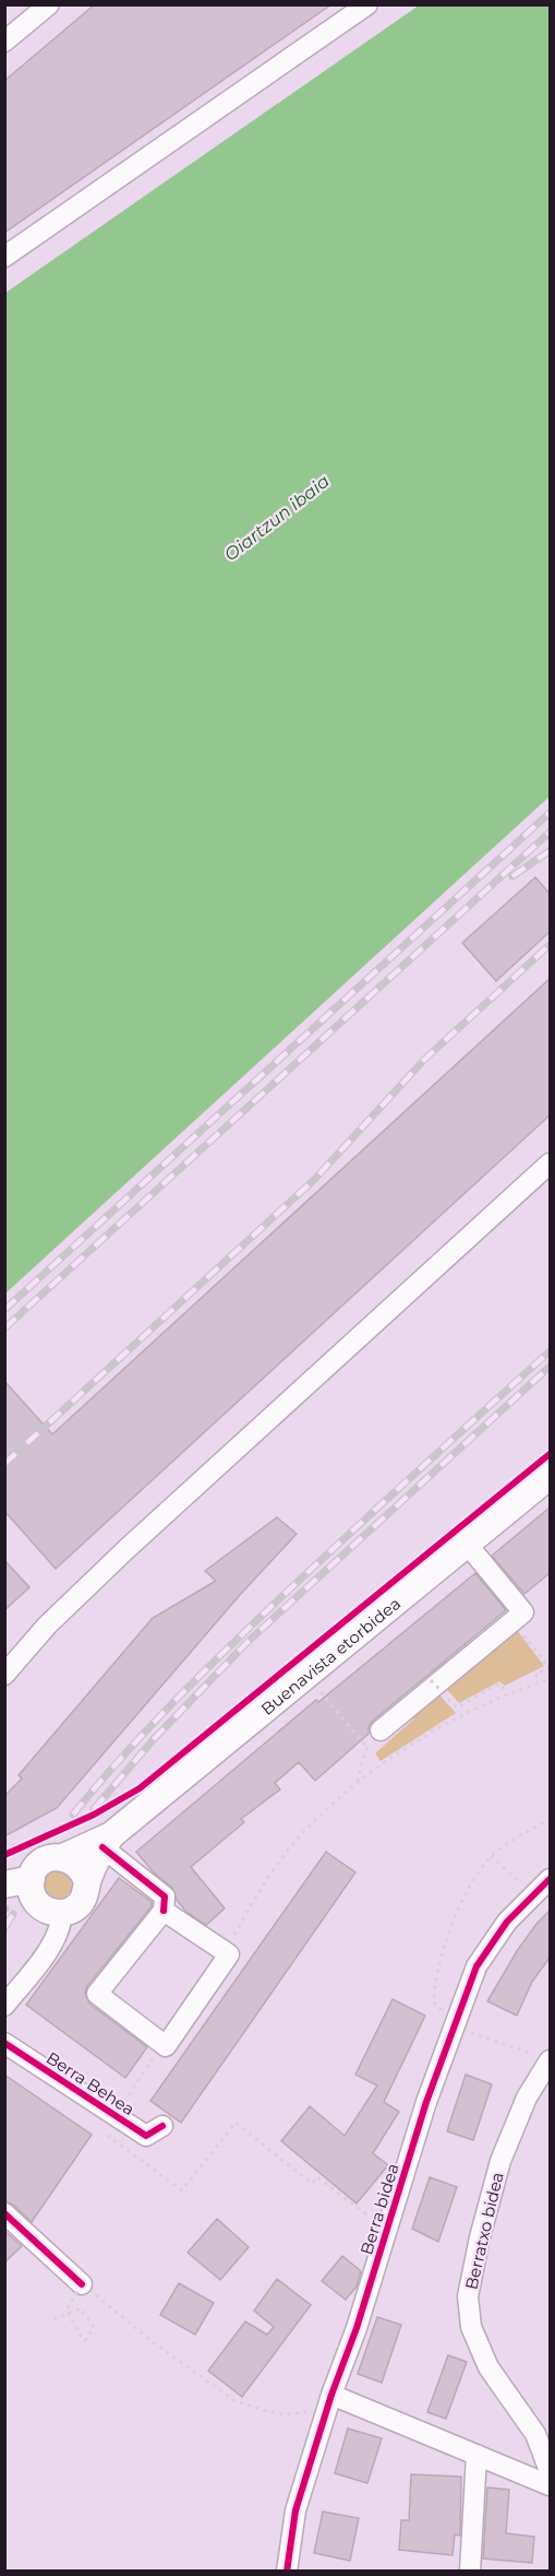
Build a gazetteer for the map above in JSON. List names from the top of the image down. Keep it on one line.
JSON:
{"streets":{"main road":["Buenavista etorbidea"],"street":["Berra Behea","Berra bidea","Berratxo bidea"]},"water":["Oiartzun ibaia"]}
